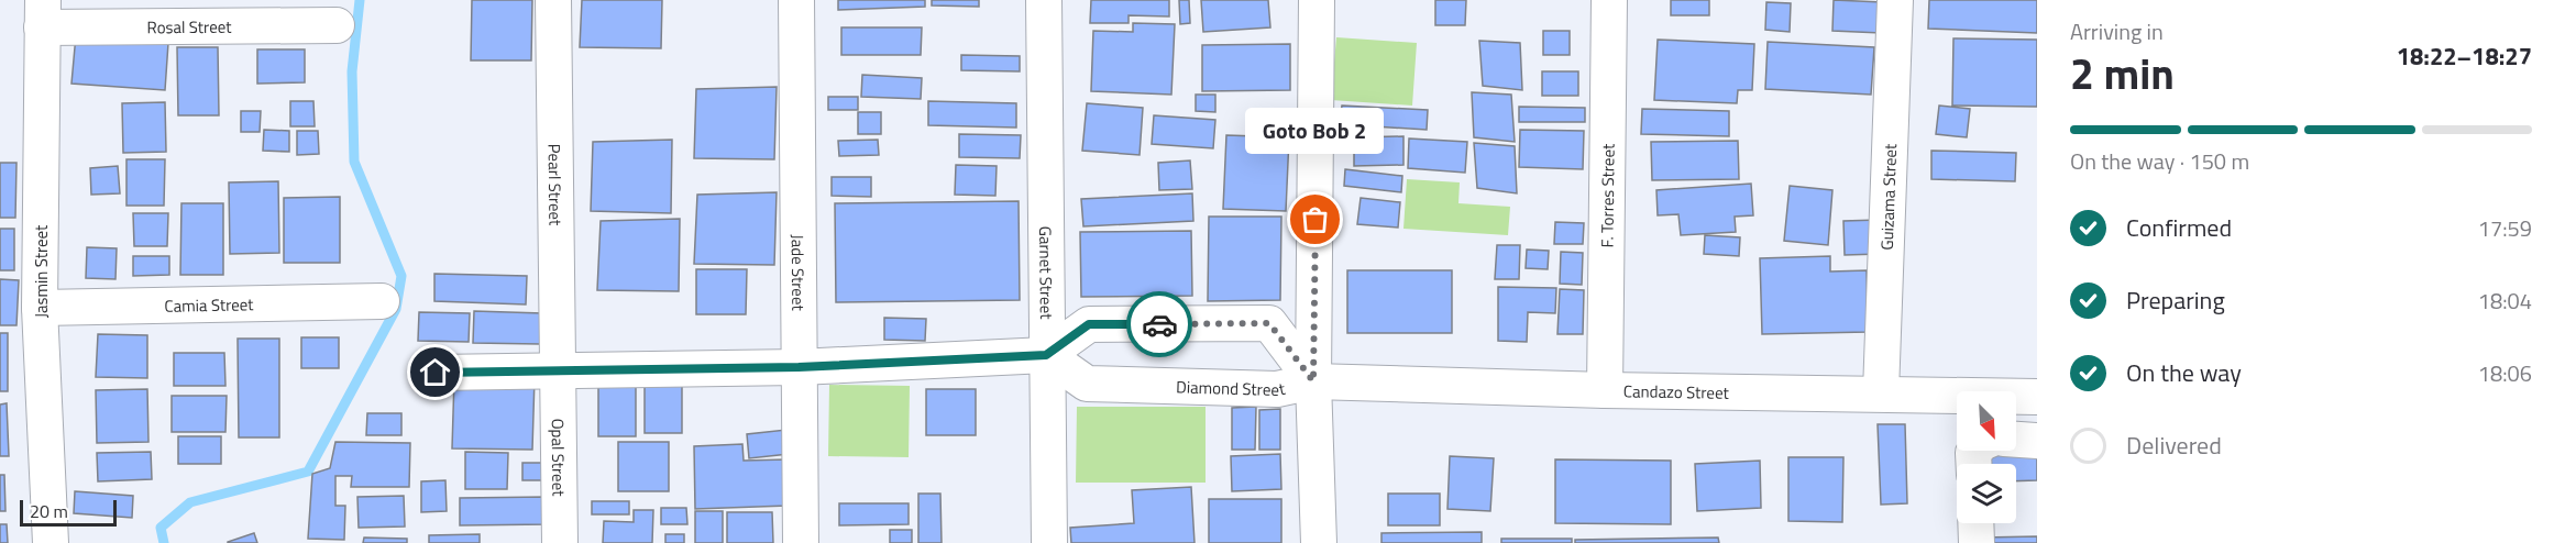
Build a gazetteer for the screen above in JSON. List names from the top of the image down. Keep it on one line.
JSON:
{"streets":{"street":["Rosal Street","Pearl Street","F. Torres Street","Guizama Street","Jasmin Street","Jade Street","Garnet Street","Camia Street","Diamond Street","Candazo Street","Opal Street"]},"crossings":[["Rosal Street","Jasmin Street"],["Pearl Street","Opal Street"],["F. Torres Street","Candazo Street"],["Guizama Street","Candazo Street"],["Jasmin Street","Camia Street"],["Garnet Street","Diamond Street"],["Diamond Street","Candazo Street"]],"places":["Goto Bob 2"],"scale_bar":"20 m","north":"bottom right","page":{"heading":["2 min","Arriving in","18:22–18:27"],"bubble":"Goto Bob 2","bar":"On the way · 150 m","list":[["Confirmed","17:59"],["Preparing","18:04"],["On the way","18:06"],"Delivered"],"scale":"20 m"}}
